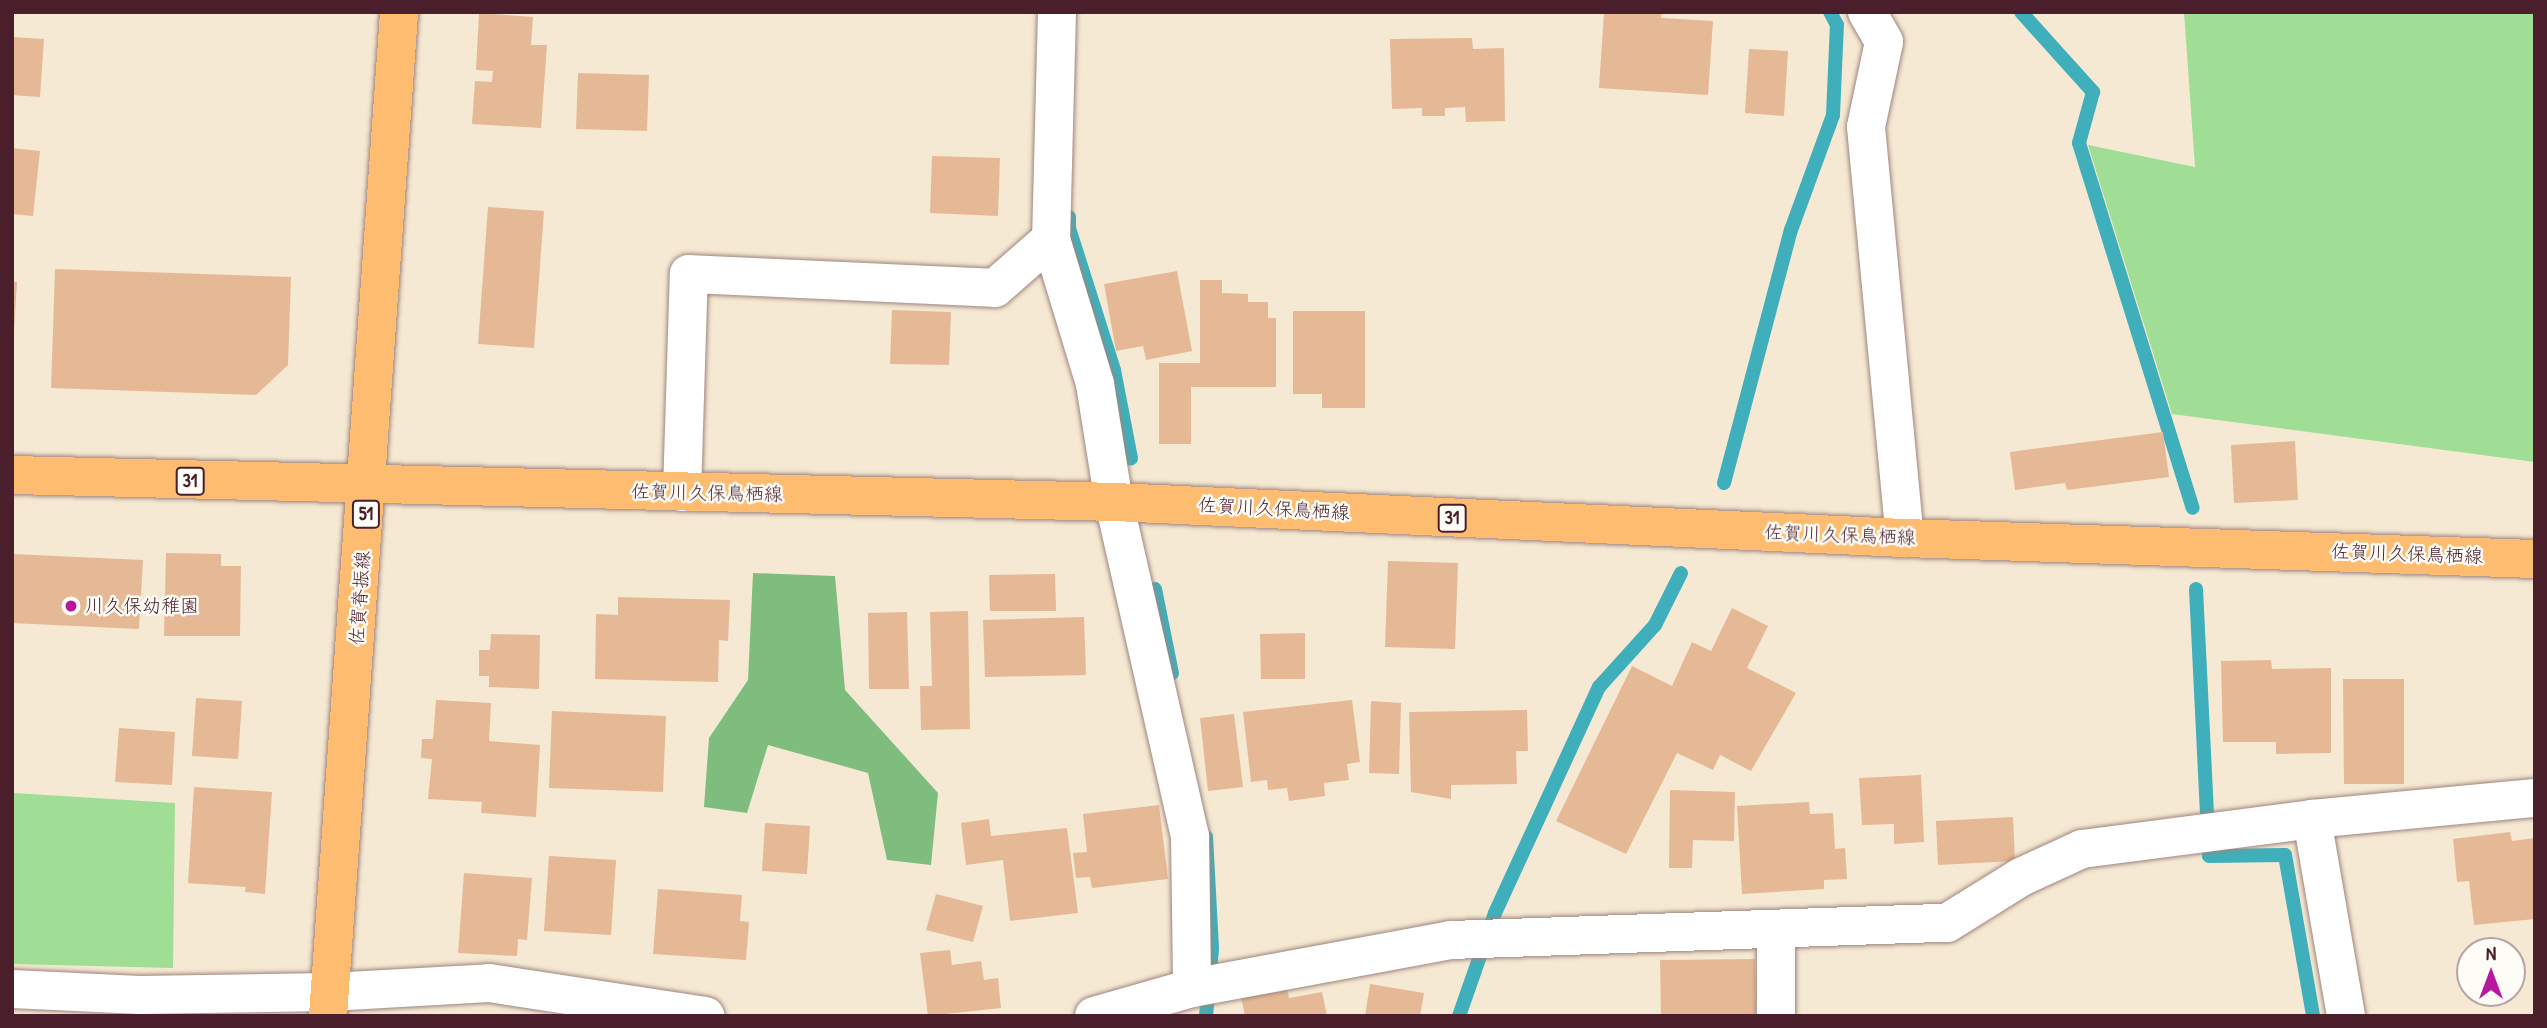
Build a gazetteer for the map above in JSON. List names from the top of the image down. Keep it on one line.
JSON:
{"streets":{"main road":["31","佐賀川久保鳥栖線","51","佐賀脊振線"]},"crossings":[["佐賀川久保鳥栖線","佐賀脊振線"]],"places":["川久保幼稚園"],"north":"top"}
